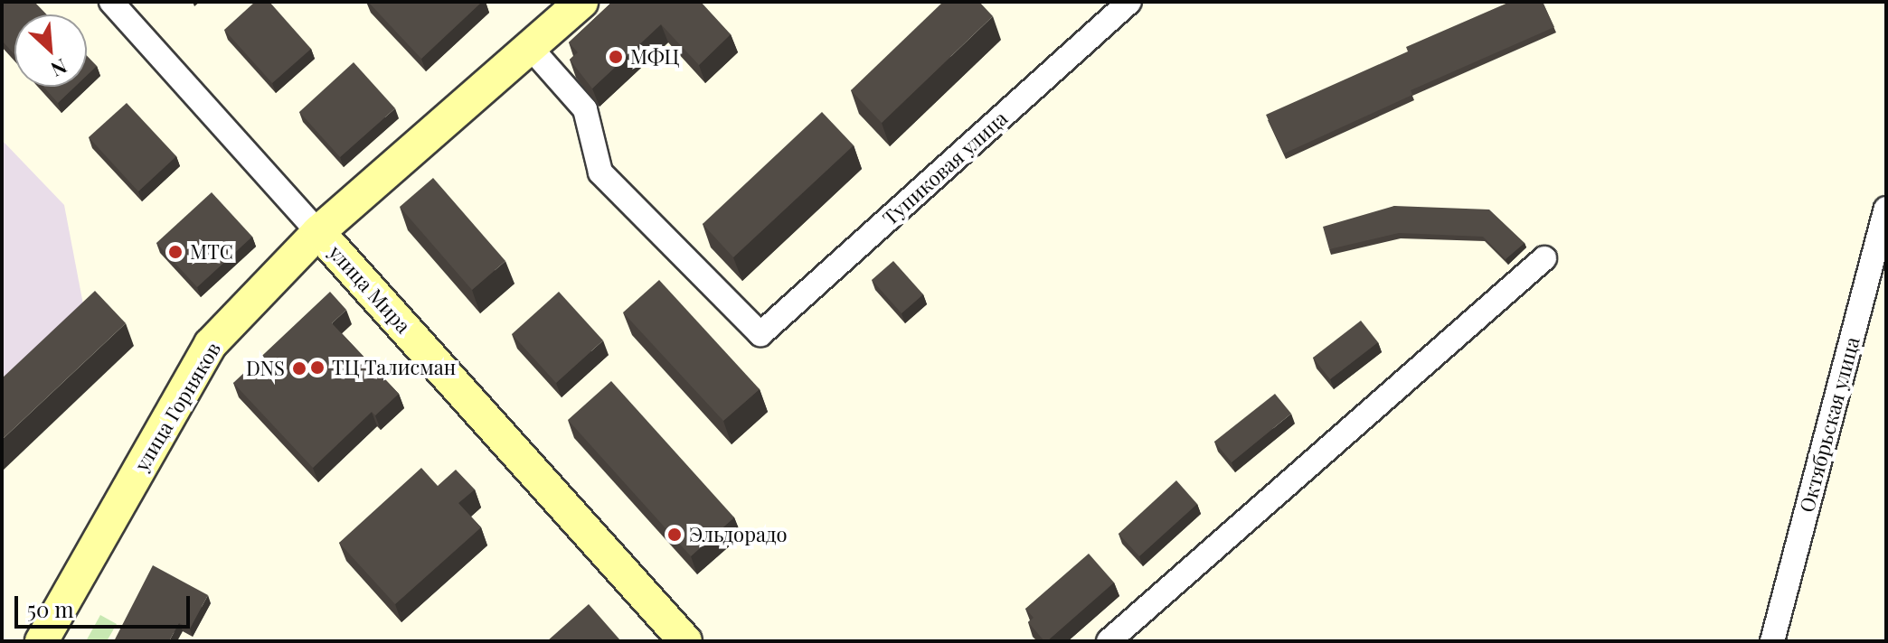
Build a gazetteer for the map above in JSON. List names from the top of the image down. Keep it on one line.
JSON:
{"streets":{"main road":["улица Мира","улица Горняков"],"street":["Тупиковая улица","Октябрьская улица"]},"crossings":[["Тупиковая улица","улица Горняков"],["улица Мира","улица Горняков"]],"places":["МФЦ","МТС","ТЦ Талисман","DNS","Эльдорадо"],"scale_bar":"50 m","north":"bottom right"}
